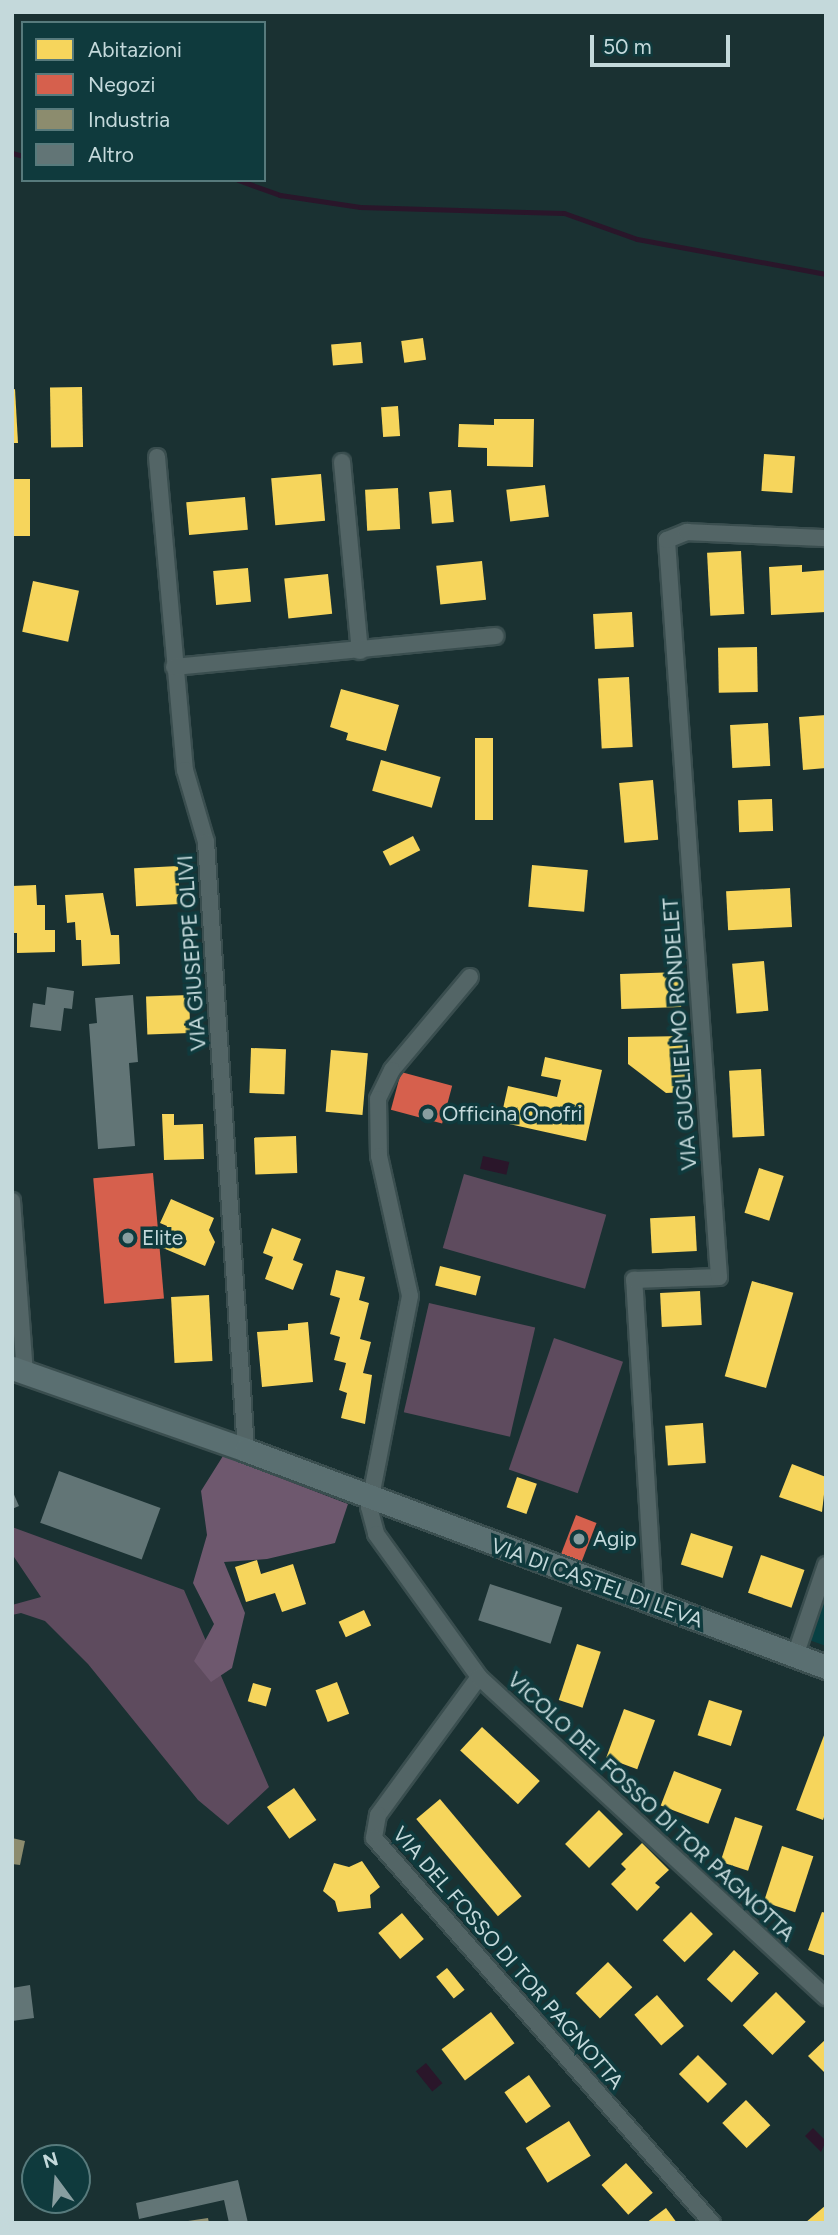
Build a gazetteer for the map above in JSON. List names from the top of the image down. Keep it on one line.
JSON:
{"streets":{"street":["VIA GIUSEPPE OLIVI","VIA GUGLIELMO RONDELET","VIA DI CASTEL DI LEVA","VICOLO DEL FOSSO DI TOR PAGNOTTA","VIA DEL FOSSO DI TOR PAGNOTTA"]},"crossings":[["VIA GIUSEPPE OLIVI","VIA DI CASTEL DI LEVA"],["VIA GUGLIELMO RONDELET","VIA DI CASTEL DI LEVA"],["VICOLO DEL FOSSO DI TOR PAGNOTTA","VIA DEL FOSSO DI TOR PAGNOTTA"]],"places":["Officina Onofri","Elite","Agip"],"legend":["Abitazioni","Negozi","Industria","Altro"],"scale_bar":"50 m","north":"top"}
